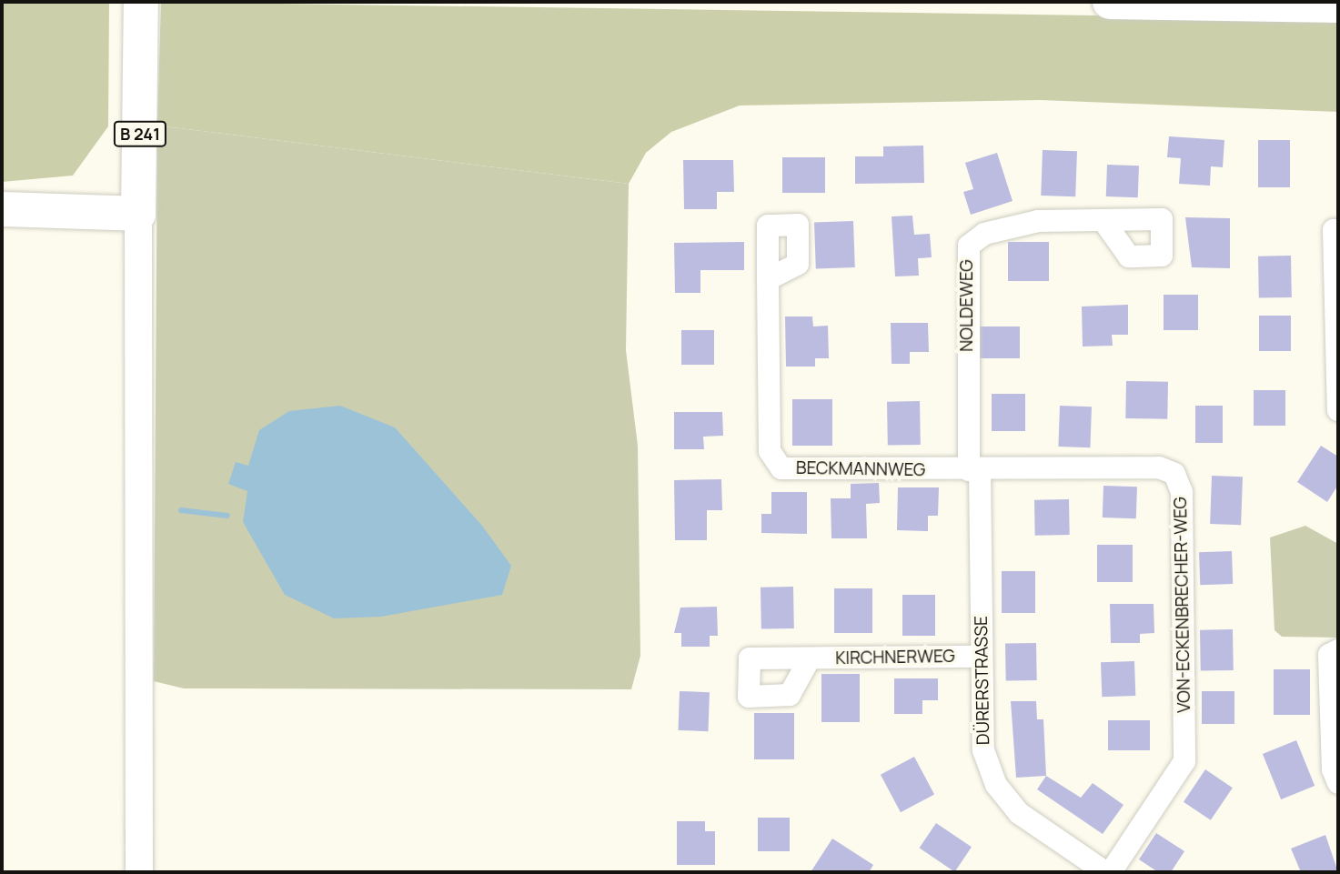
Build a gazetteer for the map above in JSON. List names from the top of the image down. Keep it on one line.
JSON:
{"streets":{"main road":["B 241"],"street":["NOLDEWEG","BECKMANNWEG","VON-ECKENBRECHER-WEG","KIRCHNERWEG","DÜRERSTRASSE"]},"crossings":[["NOLDEWEG","BECKMANNWEG"],["NOLDEWEG","VON-ECKENBRECHER-WEG"],["NOLDEWEG","DÜRERSTRASSE"],["BECKMANNWEG","VON-ECKENBRECHER-WEG"],["BECKMANNWEG","DÜRERSTRASSE"],["VON-ECKENBRECHER-WEG","DÜRERSTRASSE"],["KIRCHNERWEG","DÜRERSTRASSE"]]}
